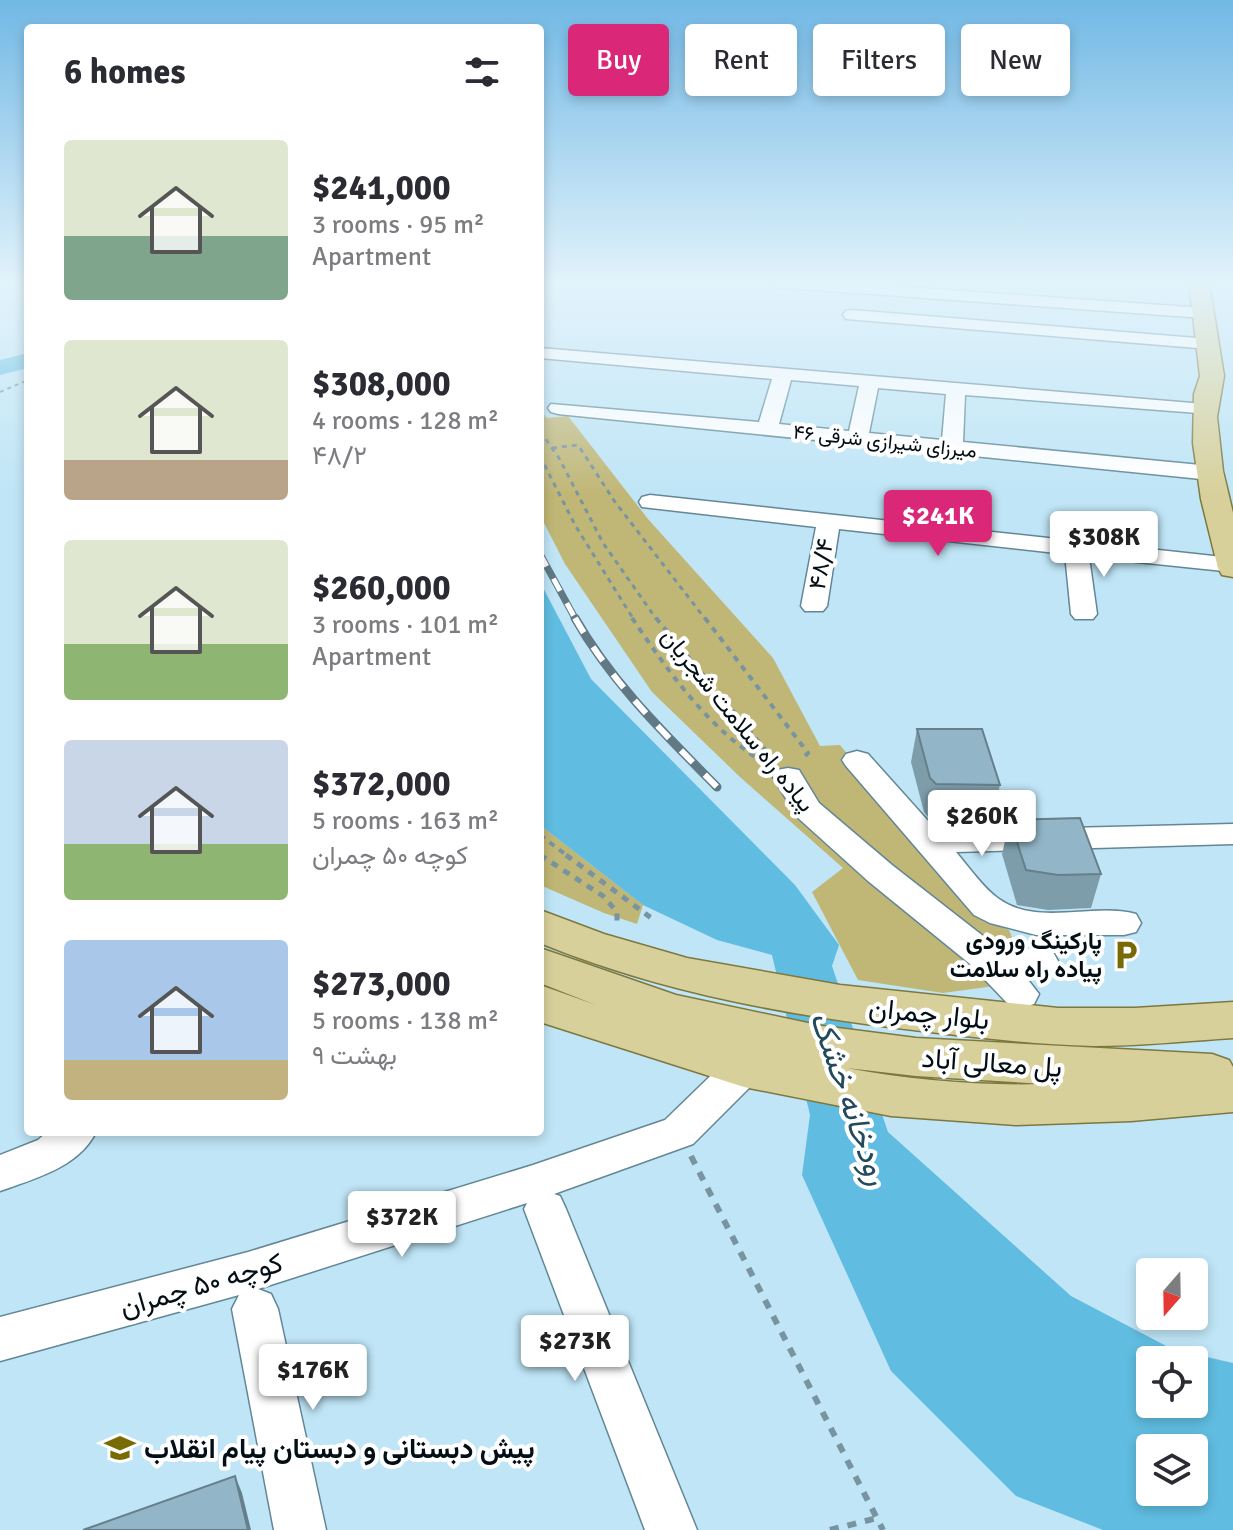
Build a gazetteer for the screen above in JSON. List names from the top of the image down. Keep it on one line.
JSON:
{"streets":{"main road":["بلوار چمران","پل معالی آباد"],"street":["۴۶ میرزای شیرازی شرقی","۴۸/۴","پیاده راه سلامت شجریان","کوچه ۵۰ چمران"]},"crossings":[["بلوار چمران","پل معالی آباد"],["بلوار چمران","کوچه ۵۰ چمران"],["پل معالی آباد","کوچه ۵۰ چمران"]],"water":["رودخانه خشک"],"places":{"parking":["پارکینگ ورودی پیاده راه سلامت"],"school or university":["پیش دبستانی و دبستان پیام انقلاب"]},"north":"bottom","page":{"chip":["Buy","Rent","Filters","New"],"heading":"6 homes","list":[{"name":"$241,000","note":"3 rooms · 95 m² · Apartment"},{"name":"$308,000","note":"4 rooms · 128 m² · ۴۸/۲"},{"name":"$260,000","note":"3 rooms · 101 m² · Apartment"},{"name":"$372,000","note":"5 rooms · 163 m² · کوچه ۵۰ چمران"},{"name":"$273,000","note":"5 rooms · 138 m² · ۹ بهشت"}],"price":["$241K","$308K","$260K","$372K","$273K","$176K"]}}
